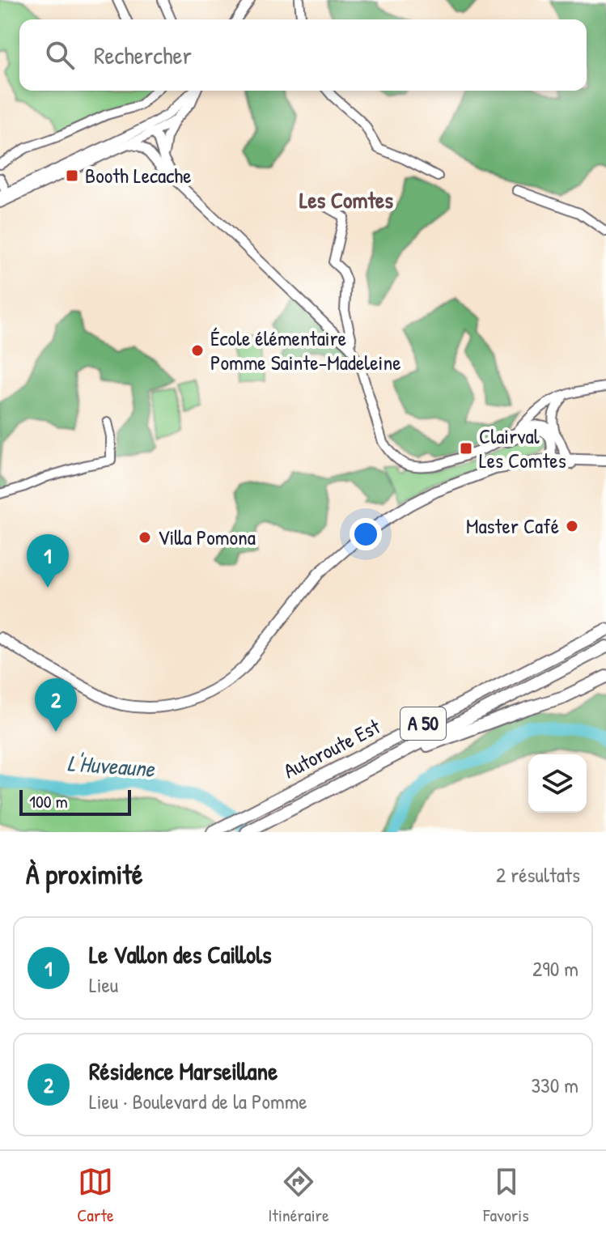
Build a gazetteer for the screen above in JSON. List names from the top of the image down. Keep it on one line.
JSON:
{"streets":{"highway":["A 50","Autoroute Est"]},"districts":["Les Comtes"],"water":["L'Huveaune"],"places":{"transit":["Booth Lecache","Clairval Les Comtes"],"other":["École élémentaire Pomme Sainte-Madeleine","Master Café","Villa Pomona"]},"scale_bar":"100 m","page":{"search":"Rechercher","pins":["1","2"],"scale":"100 m","heading":["À proximité","2 résultats"],"list":[{"mark":"1","name":"Le Vallon des Caillols","note":"Lieu","value":"290 m"},{"mark":"2","name":"Résidence Marseillane","note":"Lieu · Boulevard de la Pomme","value":"330 m"}],"nav":["Carte","Itinéraire","Favoris"]}}
